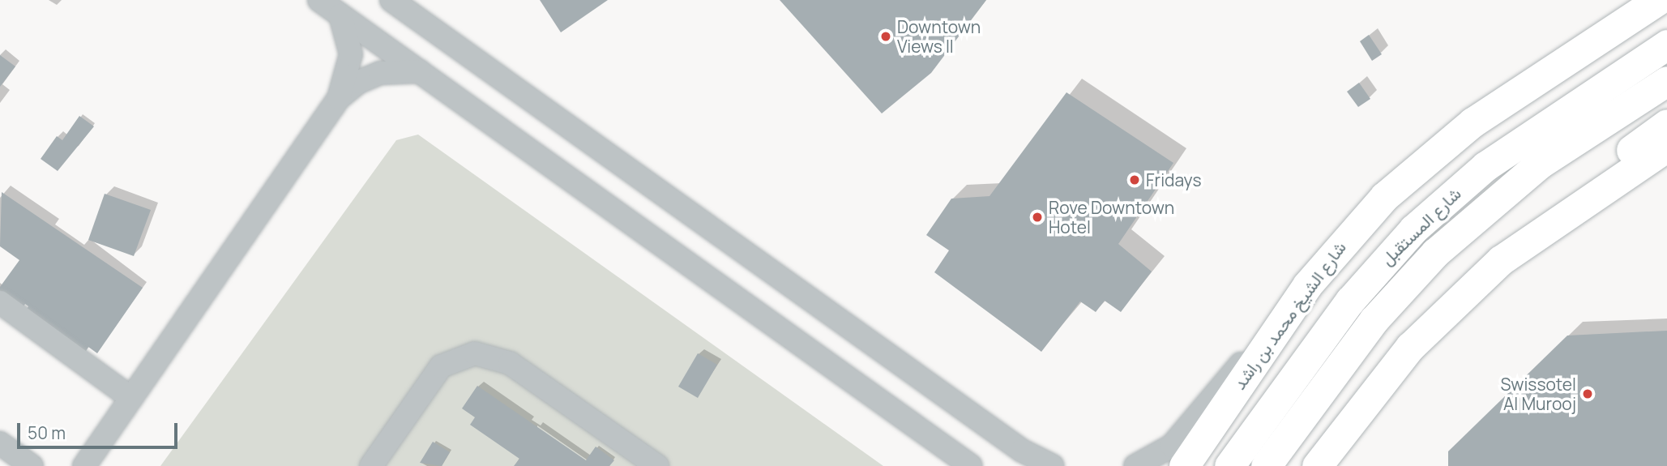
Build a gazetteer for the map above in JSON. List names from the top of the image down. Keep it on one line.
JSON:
{"streets":{"main road":["شارع المستقبل","شارع الشيخ محمد بن راشد"]},"places":["Downtown Views II","Fridays","Rove Downtown Hotel","Swissotel Al Murooj"],"scale_bar":"50 m"}
